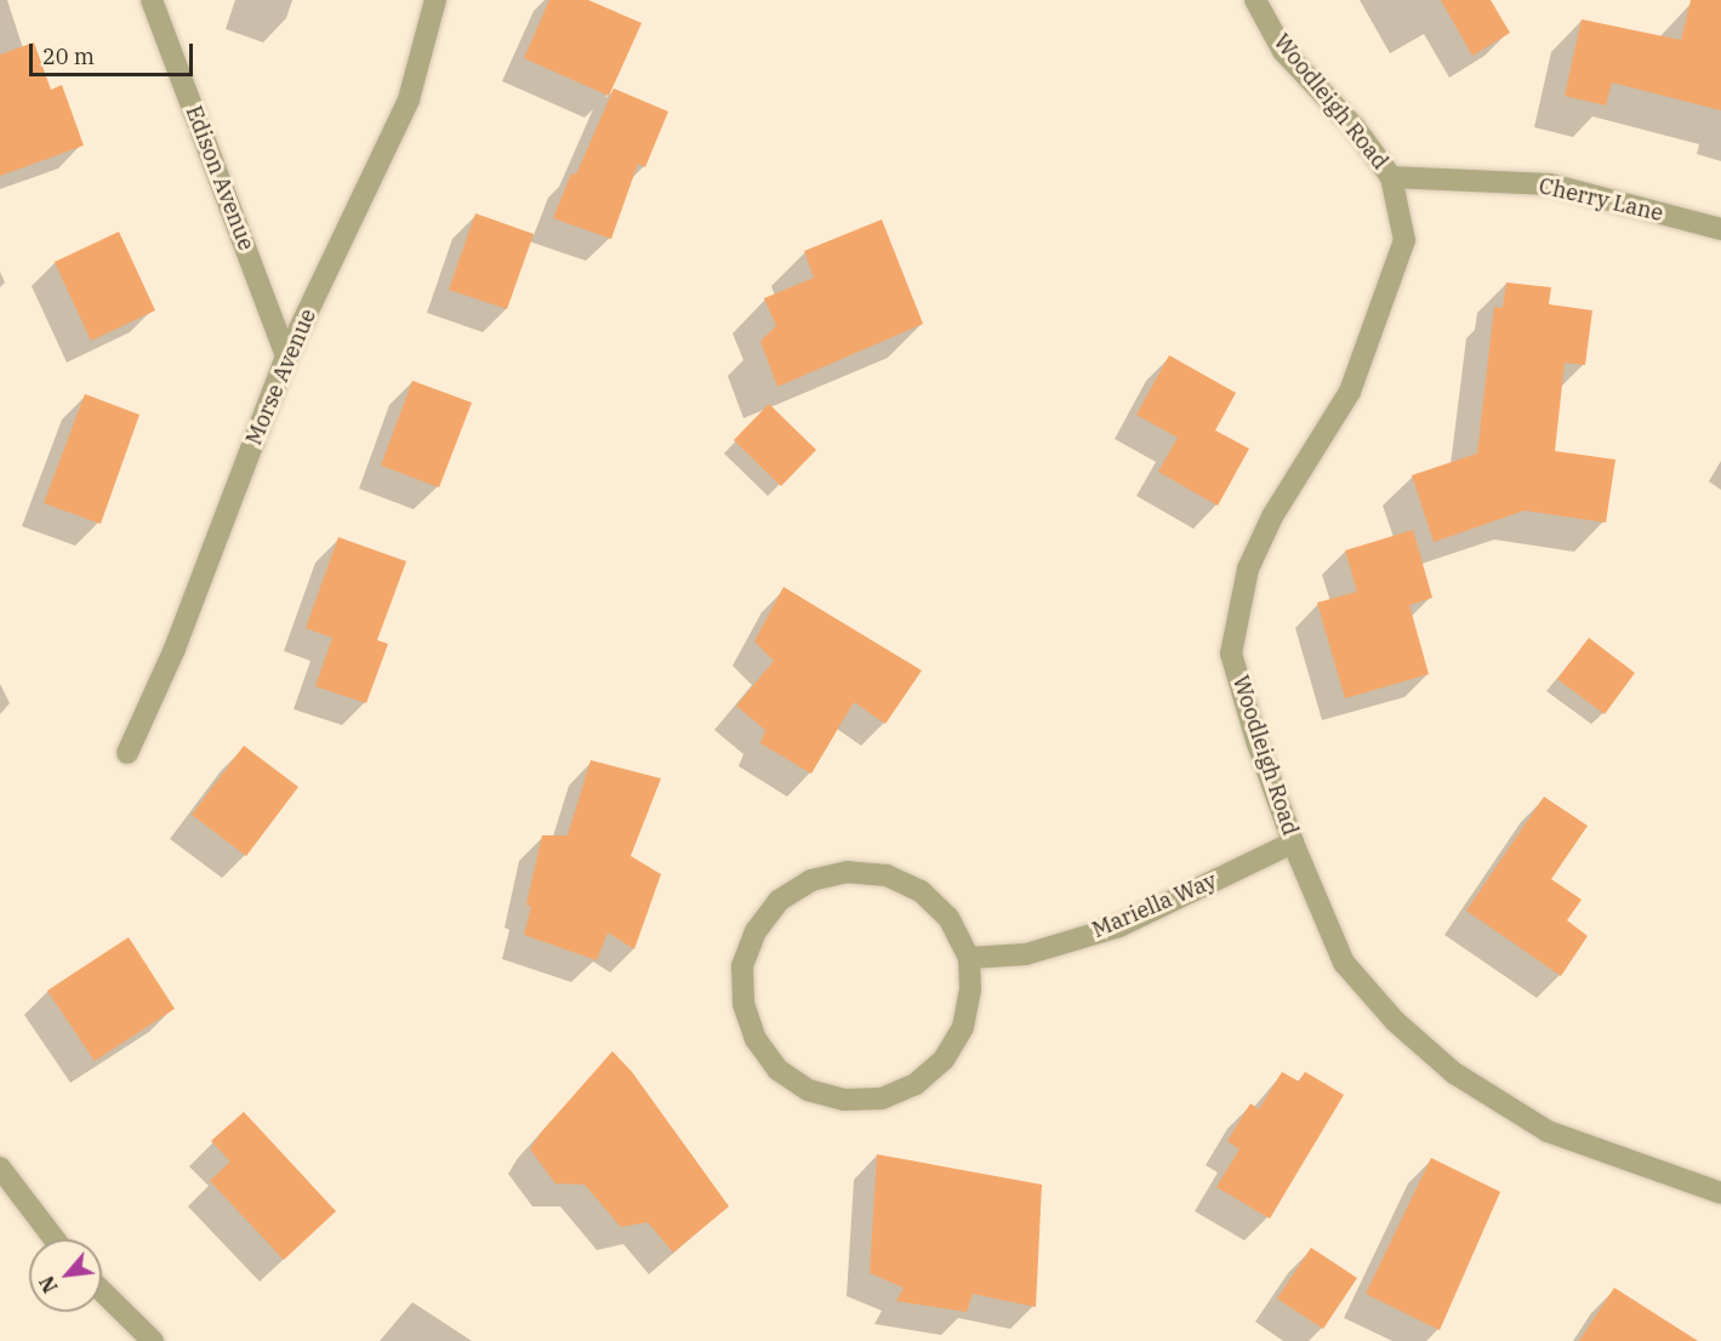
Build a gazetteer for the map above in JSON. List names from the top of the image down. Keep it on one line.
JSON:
{"streets":{"street":["Woodleigh Road","Edison Avenue","Cherry Lane","Morse Avenue","Mariella Way"]},"crossings":[["Woodleigh Road","Cherry Lane"],["Woodleigh Road","Mariella Way"],["Edison Avenue","Morse Avenue"]],"scale_bar":"20 m","north":"bottom left"}
